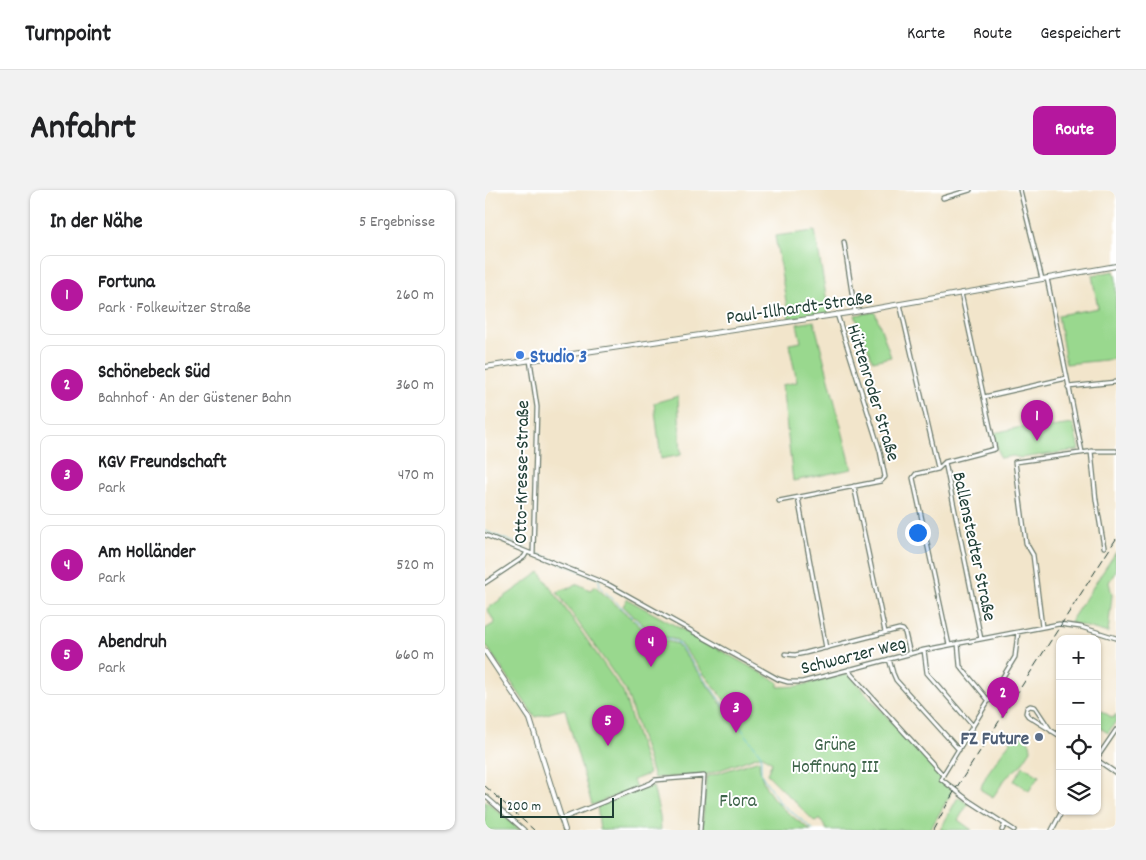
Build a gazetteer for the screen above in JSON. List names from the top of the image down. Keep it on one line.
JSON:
{"streets":{"street":["Paul-Illhardt-Straße","Hüttenroder Straße","Otto-Kresse-Straße","Ballenstedter Straße","Schwarzer Weg"]},"crossings":[["Paul-Illhardt-Straße","Hüttenroder Straße"],["Paul-Illhardt-Straße","Otto-Kresse-Straße"],["Paul-Illhardt-Straße","Ballenstedter Straße"],["Otto-Kresse-Straße","Schwarzer Weg"],["Ballenstedter Straße","Schwarzer Weg"]],"parks":["Grüne Hoffnung III","Flora"],"places":["Studio 3","FZ Future"],"scale_bar":"200 m","page":{"header":"Turnpoint","nav":["Karte","Route","Gespeichert"],"title":"Anfahrt","buttons":"Route","heading":["In der Nähe","5 Ergebnisse"],"list":[{"mark":"1","name":"Fortuna","note":"Park · Folkewitzer Straße","value":"260 m"},{"mark":"2","name":"Schönebeck Süd","note":"Bahnhof · An der Güstener Bahn","value":"360 m"},{"mark":"3","name":"KGV Freundschaft","note":"Park","value":"470 m"},{"mark":"4","name":"Am Holländer","note":"Park","value":"520 m"},{"mark":"5","name":"Abendruh","note":"Park","value":"660 m"}],"pins":["1","4","2","3","5"],"map_buttons":["+","−"],"scale":"200 m"}}
